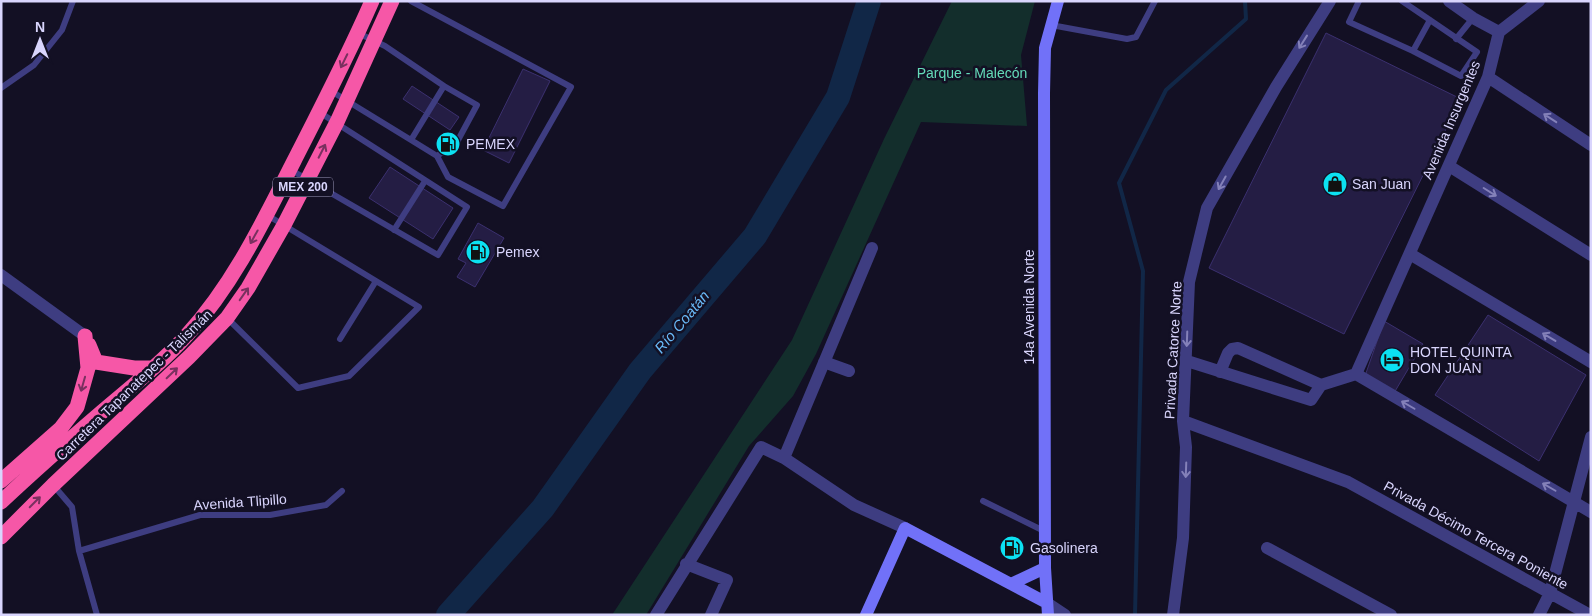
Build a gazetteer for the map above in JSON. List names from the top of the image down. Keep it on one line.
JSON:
{"streets":{"highway":["MEX 200","Carretera Tapanatepec - Talismán"],"main road":["14a Avenida Norte"],"street":["Avenida Insurgentes","Privada Catorce Norte","Privada Décimo Tercera Poniente"],"lane":["Avenida Tlipillo"]},"crossings":[["Privada Catorce Norte","Privada Décimo Tercera Poniente"]],"one_way":["Privada Catorce Norte"],"water":["Río Coatán"],"parks":["Parque - Malecón"],"places":{"fuel station":["PEMEX","Pemex","Gasolinera"],"shop":["San Juan"],"hotel":["HOTEL QUINTA DON JUAN"]},"north":"top"}
